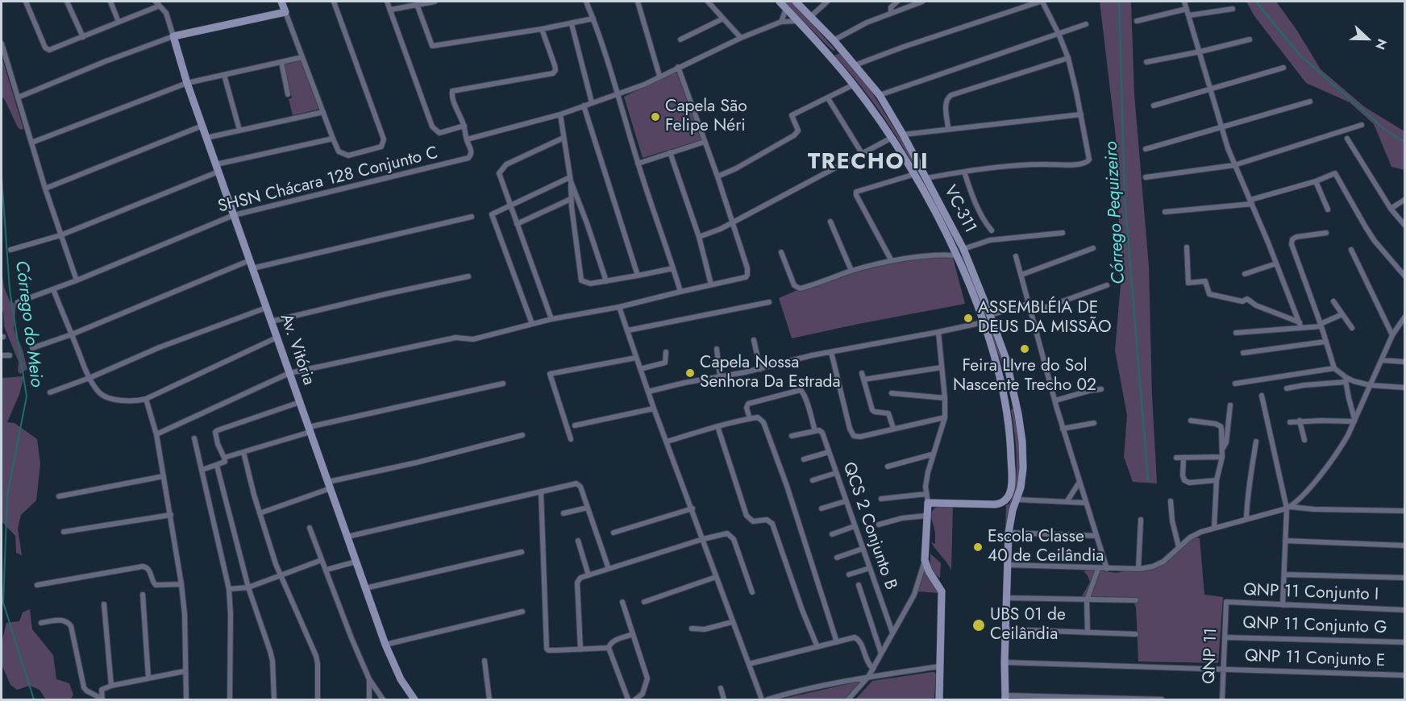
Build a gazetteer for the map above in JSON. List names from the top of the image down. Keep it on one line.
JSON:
{"streets":{"main road":["VC-311","Av. Vitória"],"street":["SHSN Chácara 128 Conjunto C","QCS 2 Conjunto B","QNP 11 Conjunto I","QNP 11 Conjunto G","QNP 11","QNP 11 Conjunto E"]},"crossings":[["SHSN Chácara 128 Conjunto C","Av. Vitória"],["VC-311","QNP 11 Conjunto E"],["QNP 11 Conjunto I","QNP 11"],["QNP 11 Conjunto G","QNP 11"],["QNP 11","QNP 11 Conjunto E"]],"districts":["TRECHO II"],"water":["Córrego Pequizeiro","Córrego do Meio"],"places":["Capela São Felipe Néri","ASSEMBLÉIA DE DEUS DA MISSÃO","Feira LIvre do Sol Nascente Trecho 02","Capela Nossa Senhora Da Estrada","Escola Classe 40 de Ceilândia","UBS 01 de Ceilândia"],"north":"right"}
